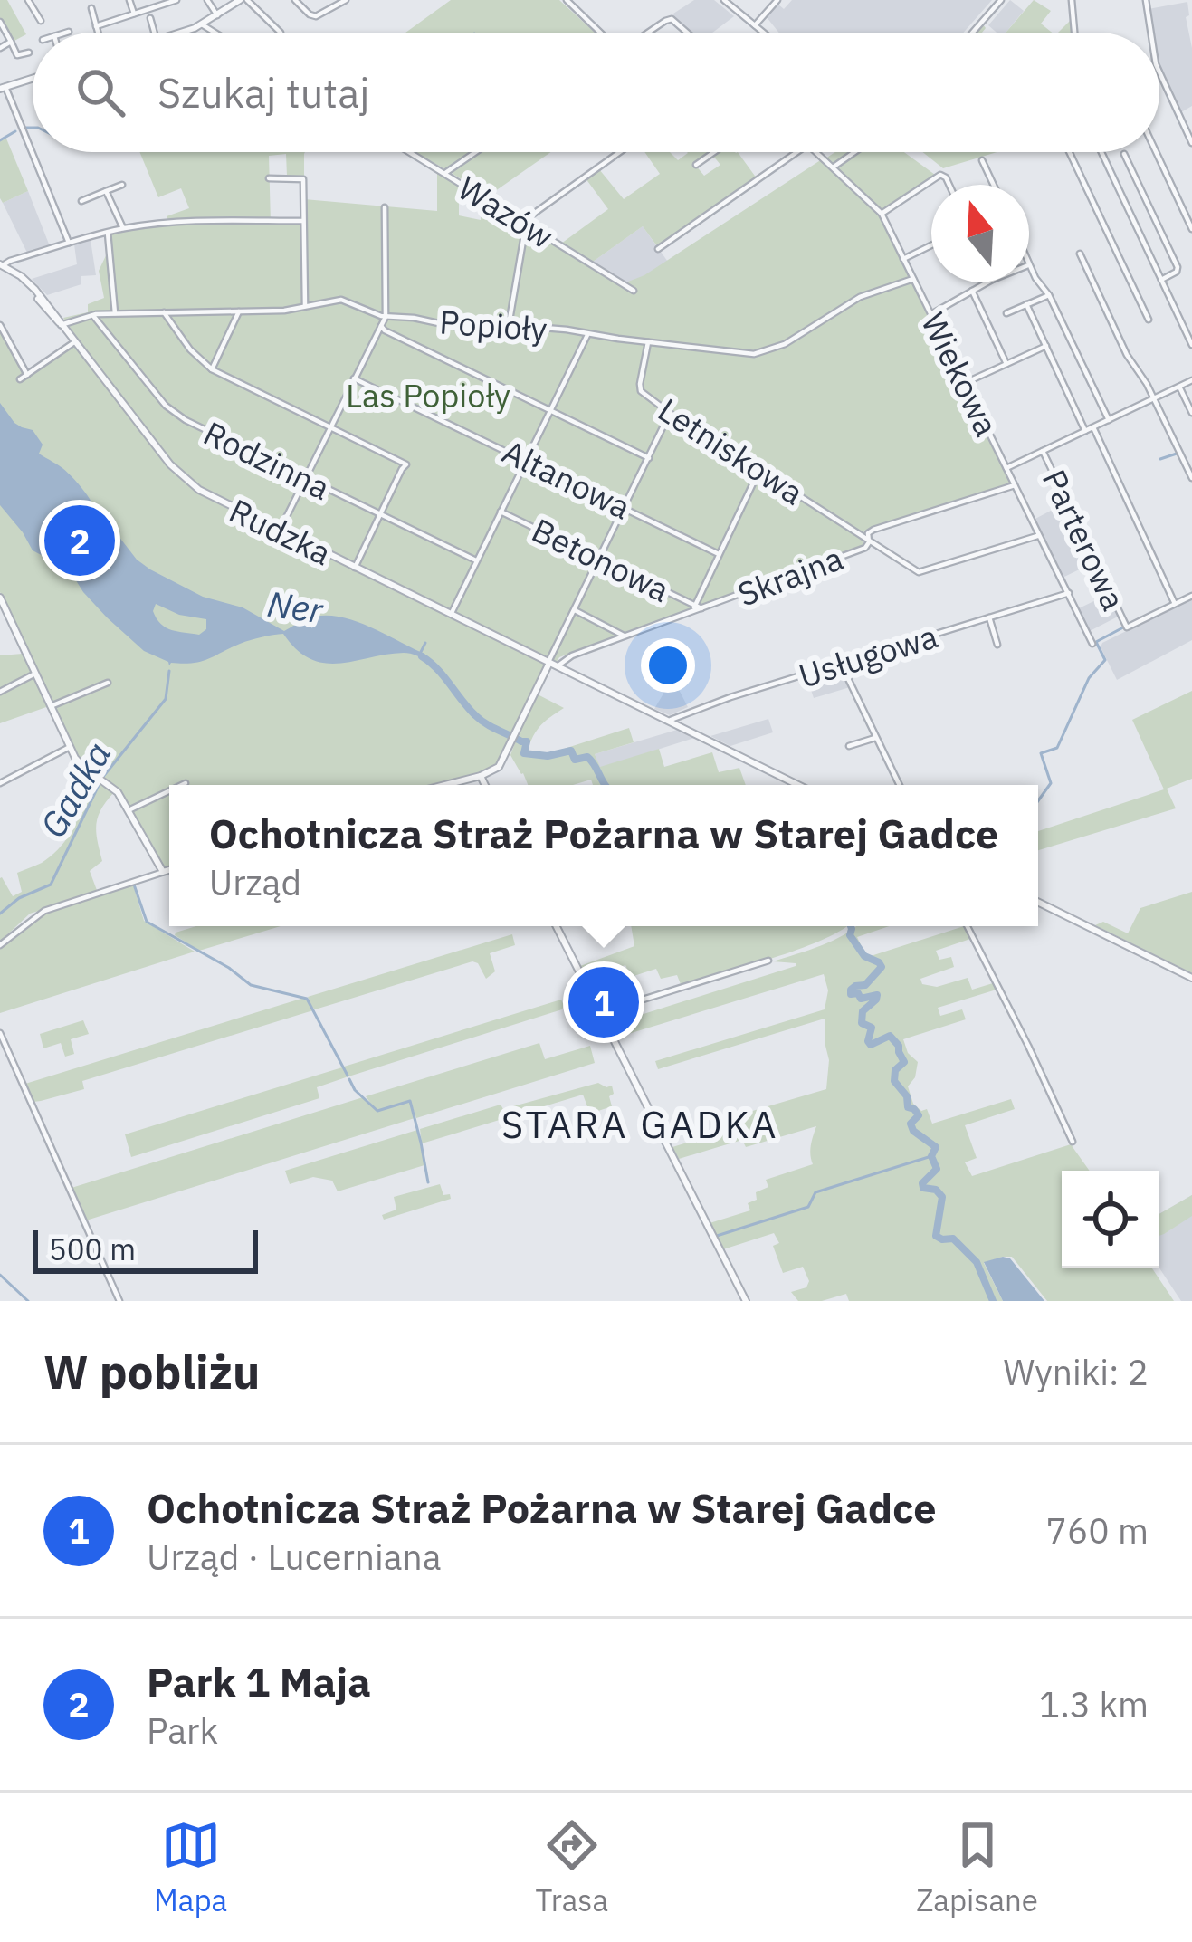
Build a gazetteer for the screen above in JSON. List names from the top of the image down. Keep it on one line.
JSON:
{"streets":{"street":["Wazów","Popioły","Wiekowa","Letniskowa","Rodzinna","Altanowa","Rudzka","Parterowa","Betonowa","Skrajna","Usługowa"]},"crossings":[["Popioły","Wiekowa"],["Popioły","Letniskowa"],["Popioły","Rodzinna"],["Popioły","Rudzka"],["Wiekowa","Letniskowa"],["Wiekowa","Skrajna"],["Wiekowa","Usługowa"],["Letniskowa","Skrajna"],["Rudzka","Skrajna"],["Rudzka","Usługowa"],["Betonowa","Skrajna"]],"districts":["STARA GADKA"],"water":["Ner","Gadka"],"parks":["Las Popioły"],"scale_bar":"500 m","north":"top","page":{"search":"Szukaj tutaj","pins":["2","1"],"popup":["Ochotnicza Straż Pożarna w Starej Gadce","Urząd"],"scale":"500 m","heading":["W pobliżu","Wyniki: 2"],"list":[{"mark":"1","name":"Ochotnicza Straż Pożarna w Starej Gadce","note":"Urząd · Lucerniana","value":"760 m"},{"mark":"2","name":"Park 1 Maja","note":"Park","value":"1.3 km"}],"nav":["Mapa","Trasa","Zapisane"]}}
